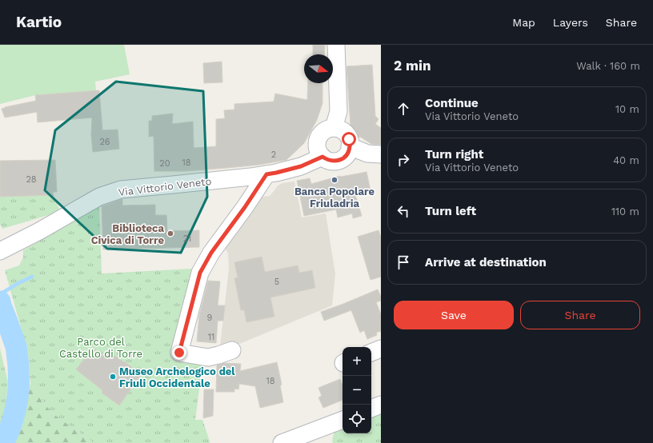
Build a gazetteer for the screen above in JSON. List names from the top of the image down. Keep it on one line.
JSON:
{"streets":{"street":["Via Vittorio Veneto"]},"parks":["Parco del Castello di Torre"],"places":["Banca Popolare Friuladria","Biblioteca Civica di Torre","Museo Archelogico del Friuli Occidentale"],"house_numbers":["26","2","18","20","28","21","5","9","11","18"],"north":"right","page":{"header":"Kartio","nav":["Map","Layers","Share"],"heading":["2 min","Walk · 160 m"],"list":[["Continue","Via Vittorio Veneto","10 m"],["Turn right","Via Vittorio Veneto","40 m"],["Turn left","110 m"],"Arrive at destination"],"buttons":["Save","Share"],"map_buttons":["+","−"]}}
